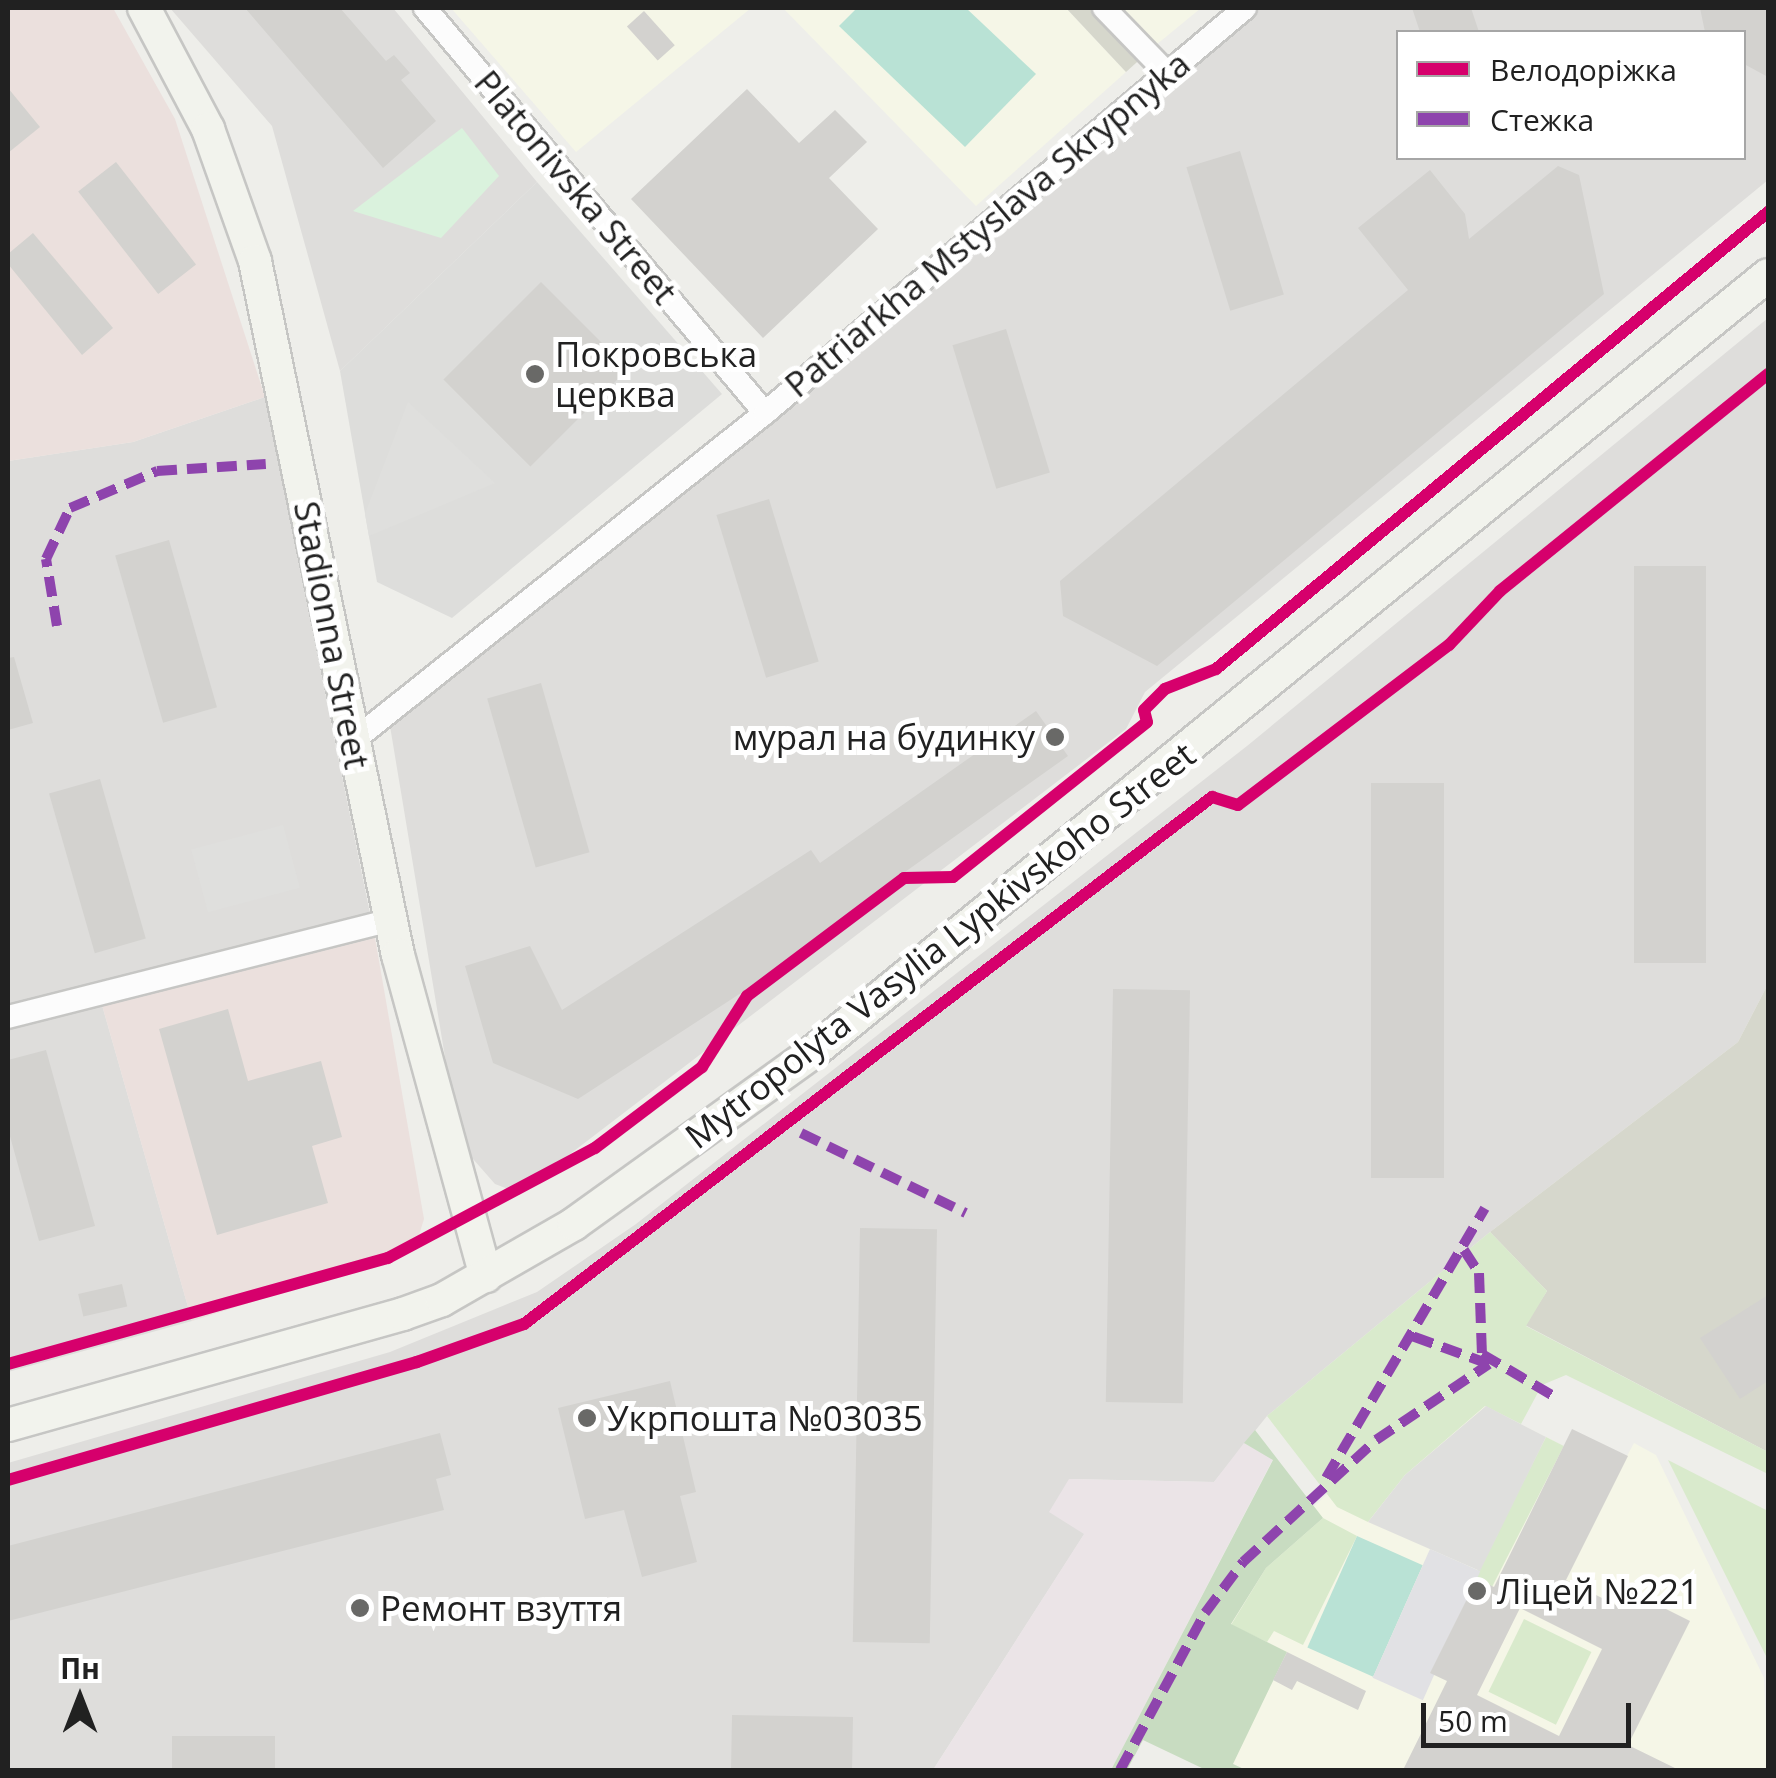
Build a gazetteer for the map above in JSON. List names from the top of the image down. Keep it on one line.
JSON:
{"streets":{"main road":["Stadionna Street","Mytropolyta Vasylia Lypkivskoho Street"],"street":["Platonivska Street","Patriarkha Mstyslava Skrypnyka"]},"crossings":[["Platonivska Street","Patriarkha Mstyslava Skrypnyka"],["Patriarkha Mstyslava Skrypnyka","Stadionna Street"],["Stadionna Street","Mytropolyta Vasylia Lypkivskoho Street"]],"places":["Покровська церква","мурал на будинку","Укрпошта №03035","Ліцей №221","Ремонт взуття"],"legend":["Велодоріжка","Стежка"],"scale_bar":"50 m","north":"top"}
